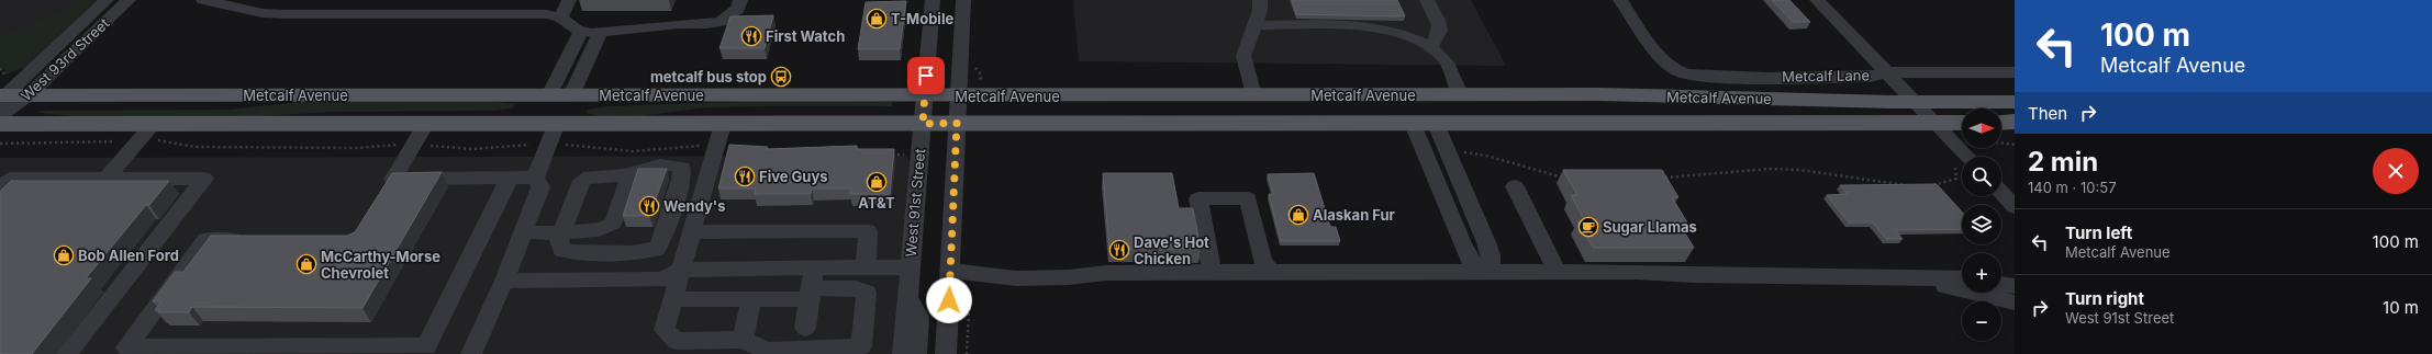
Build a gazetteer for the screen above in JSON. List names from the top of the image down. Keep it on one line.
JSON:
{"streets":{"main road":["Metcalf Avenue"],"street":["West 93rd Street","Metcalf Lane","West 91st Street"]},"crossings":[["West 93rd Street","Metcalf Avenue"],["Metcalf Avenue","West 91st Street"]],"places":{"shop":["T-Mobile","AT&T","Alaskan Fur","Bob Allen Ford","McCarthy-Morse Chevrolet"],"restaurant":["First Watch","Five Guys","Wendy's","Dave's Hot Chicken"],"bus stop":["metcalf bus stop"],"cafe":["Sugar Llamas"]},"north":"right","page":{"turn":["100 m","Metcalf Avenue"],"then":"Then","map_buttons":["+","−"],"heading":["2 min","140 m · 10:57"],"list":[{"name":"Turn left","note":"Metcalf Avenue","value":"100 m"},{"name":"Turn right","note":"West 91st Street","value":"10 m"}]}}
